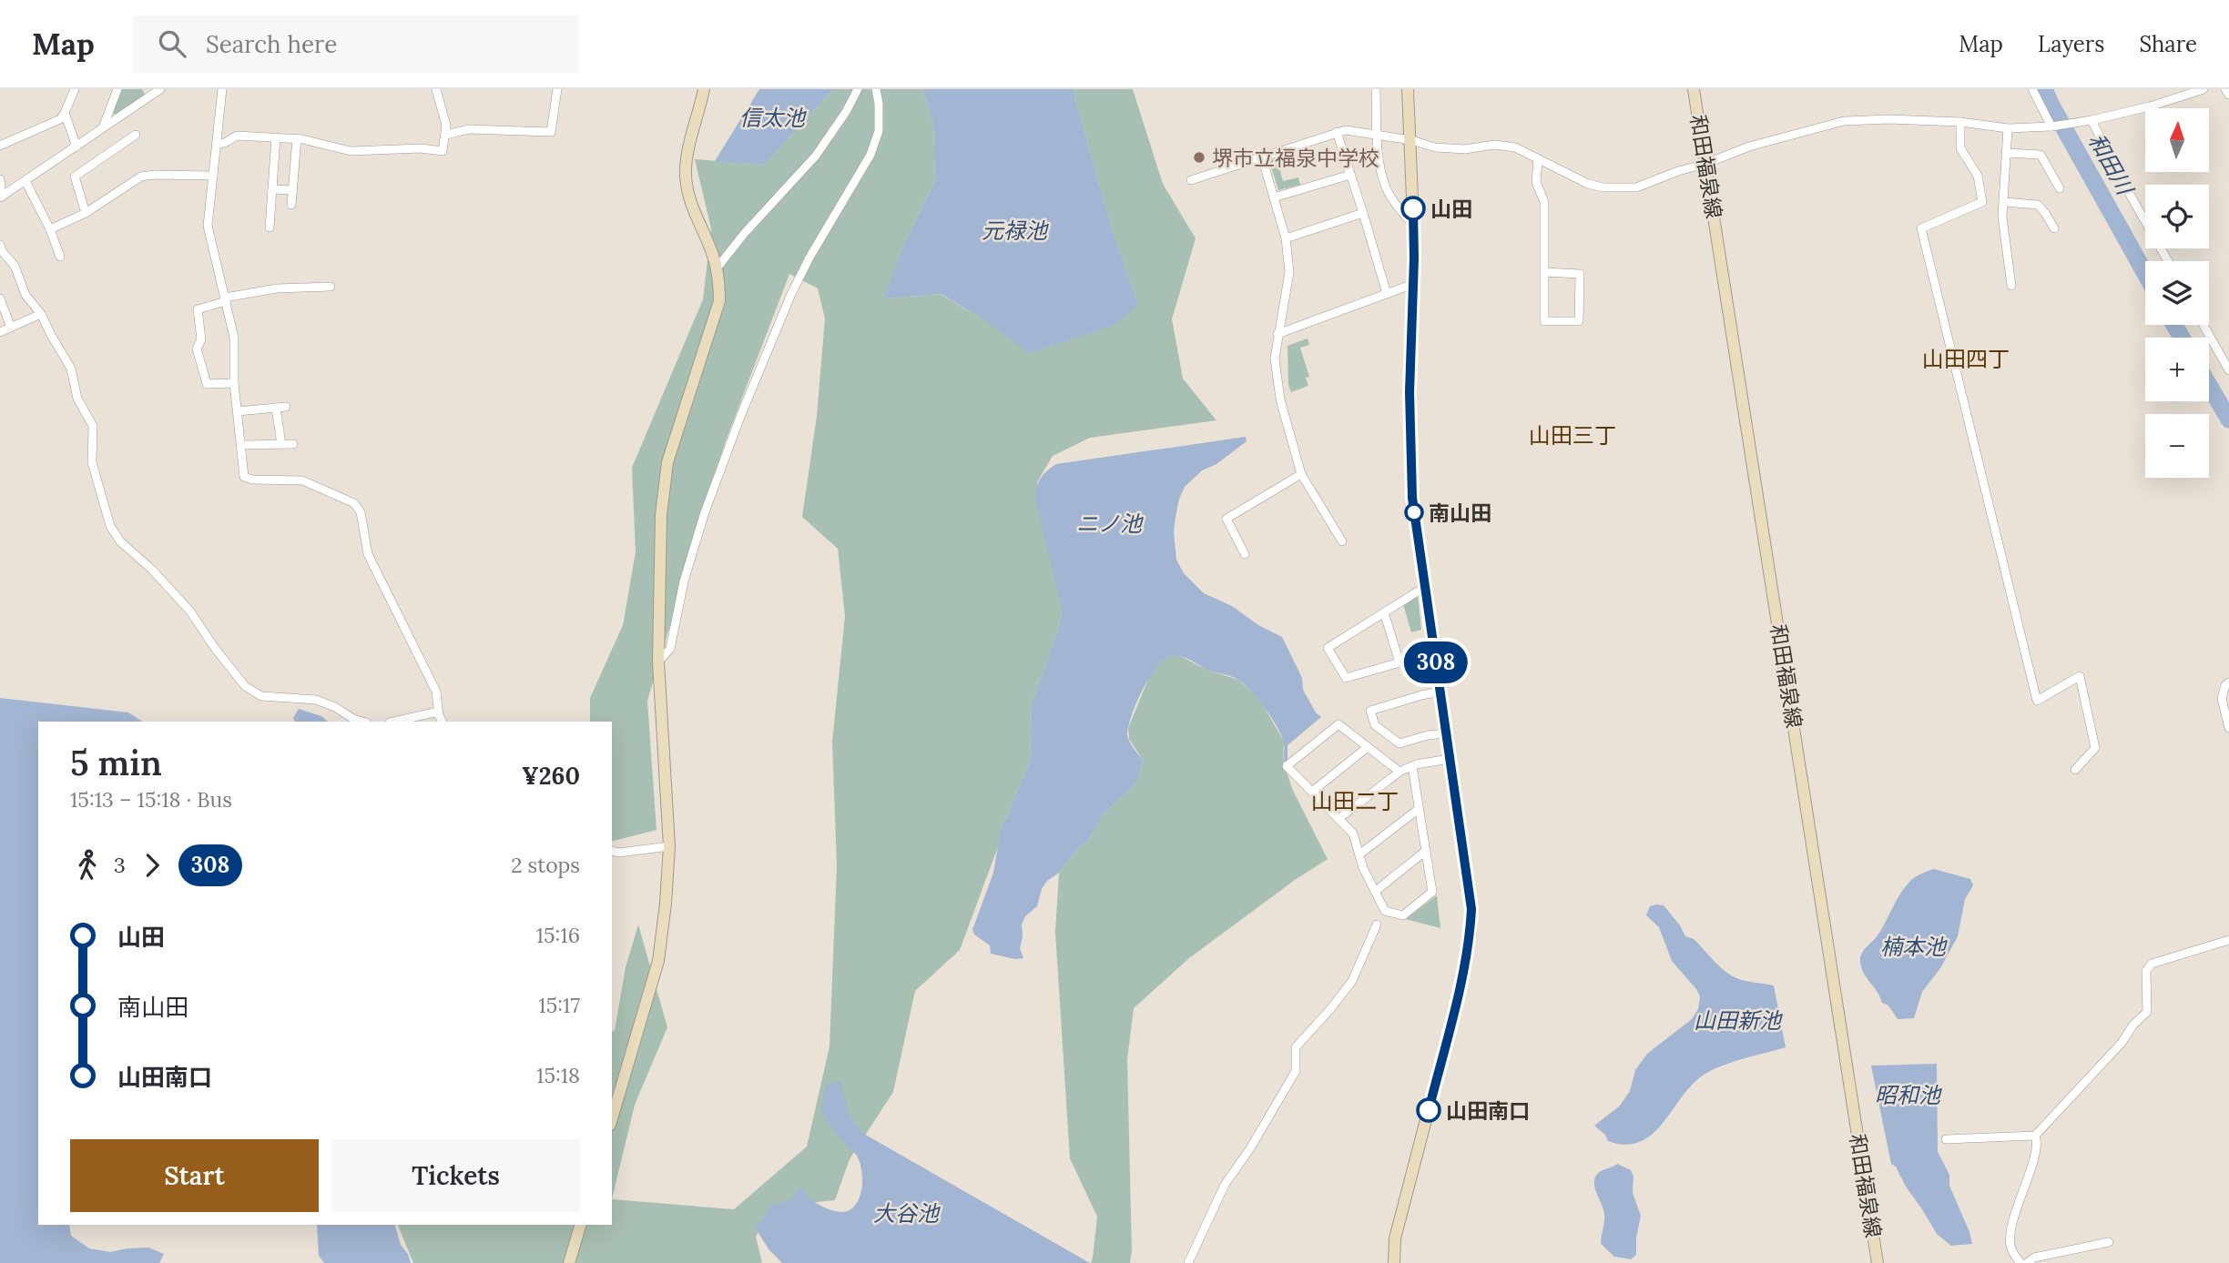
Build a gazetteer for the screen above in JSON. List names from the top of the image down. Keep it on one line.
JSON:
{"streets":{"main road":["和田福泉線"]},"districts":["山田四丁","山田三丁","山田二丁"],"water":["信太池","和田川","元禄池","ニノ池","楠本池","山田新池","昭和池","大谷池"],"places":["堺市立福泉中学校","山田","南山田","山田南口"],"lines":["bus line 308"],"north":"top","page":{"header":"Map","search":"Search here","nav":["Map","Layers","Share"],"on_map":"308","map_buttons":["+","−"],"heading":["5 min","15:13 – 15:18 · Bus","¥260"],"legs":["3","308","2 stops"],"list":[{"name":"山田","value":"15:16"},{"name":"南山田","value":"15:17"},{"name":"山田南口","value":"15:18"}],"buttons":["Start","Tickets"]}}
